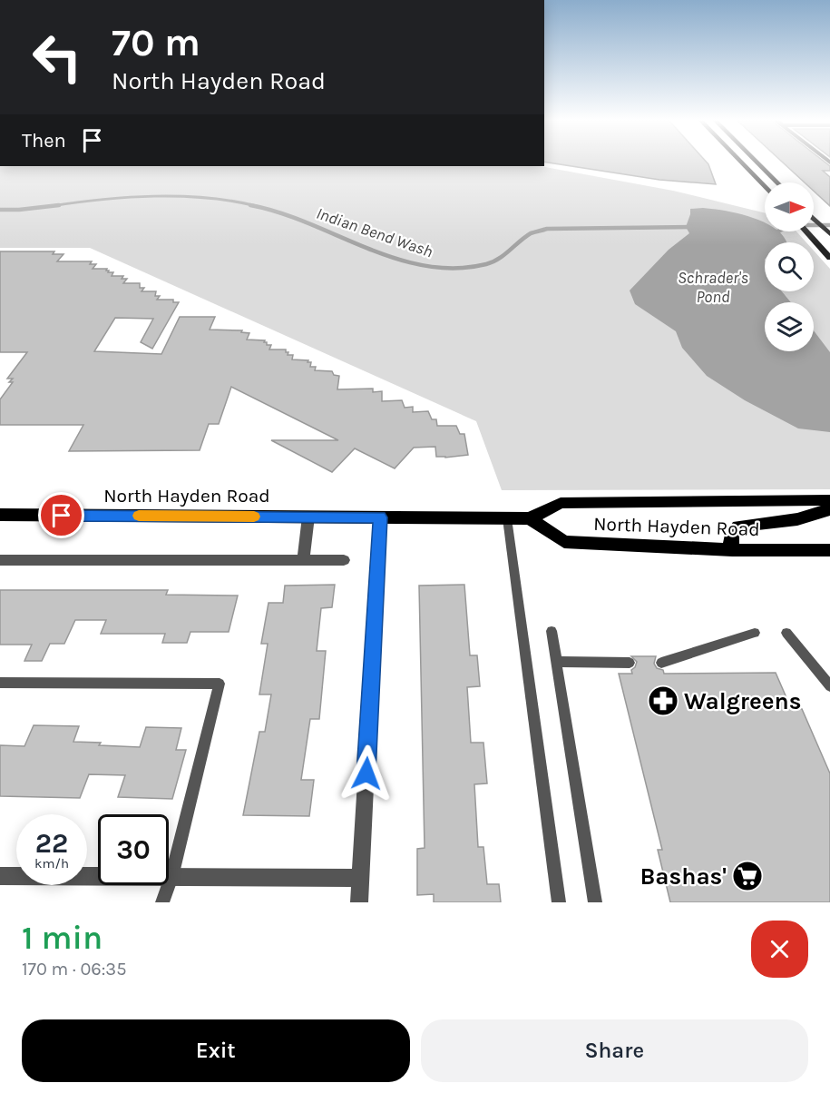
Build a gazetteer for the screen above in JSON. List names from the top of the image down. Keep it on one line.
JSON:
{"streets":{"main road":["North Hayden Road"]},"water":["Indian Bend Wash","Schrader's Pond"],"places":{"pharmacy":["Walgreens"],"supermarket":["Bashas'"]},"north":"right","page":{"turn":["70 m","North Hayden Road"],"then":"Then","speed":"22 km/h","limit":"30","heading":["1 min","170 m · 06:35"],"buttons":["Exit","Share"]}}
